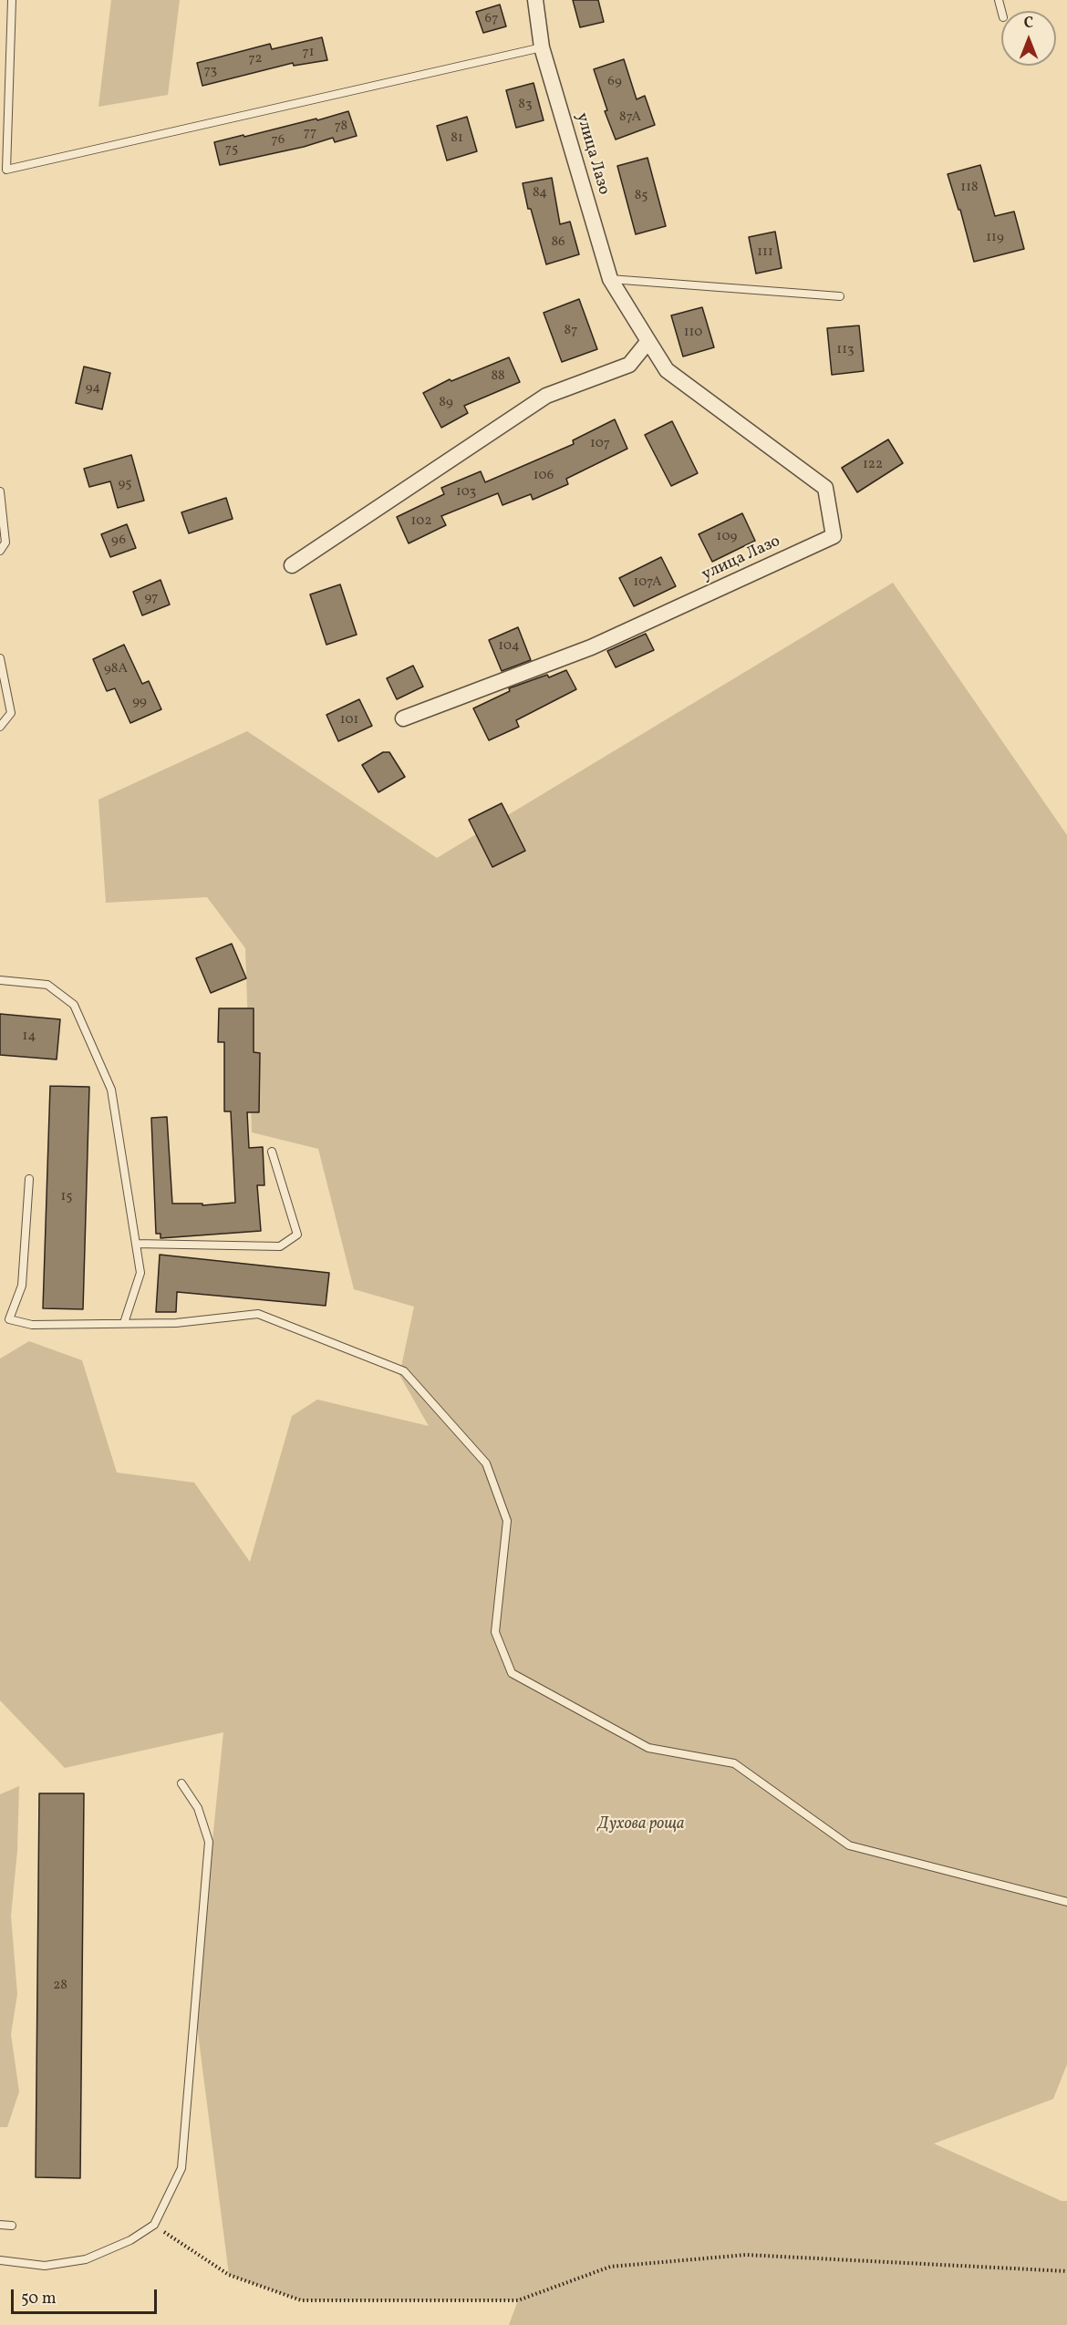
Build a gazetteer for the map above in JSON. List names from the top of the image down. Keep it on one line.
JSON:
{"streets":{"street":["улица Лазо"]},"parks":["Духова роща"],"house_numbers":["67","71","72","73","69","83","87А","78","77","81","76","75","118","84","85","119","86","111","87","110","113","88","94","89","107","122","106","95","103","102","109","96","107А","97","104","98А","99","101","14","15","28"],"scale_bar":"50 m","north":"top"}
